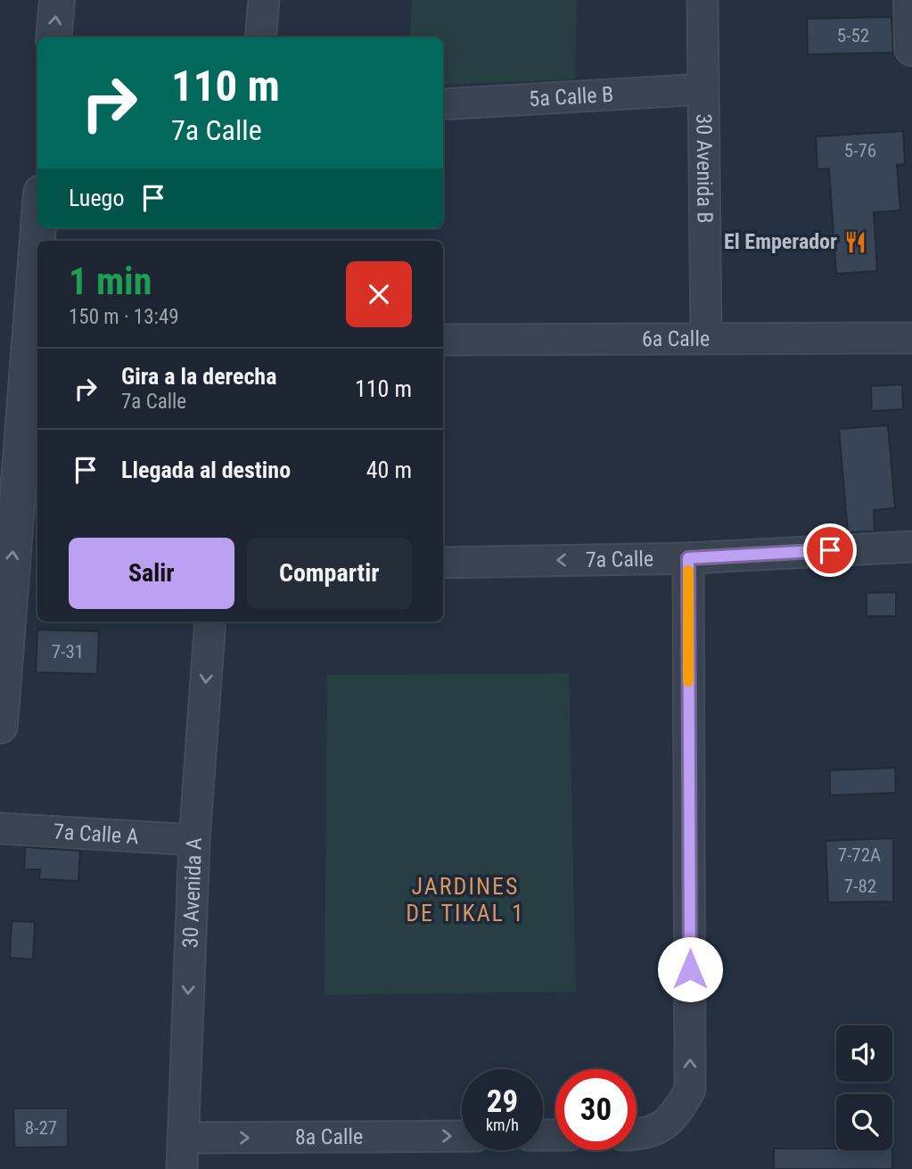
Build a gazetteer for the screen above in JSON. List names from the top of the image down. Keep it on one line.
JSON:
{"streets":{"street":["5a Calle B","30 Avenida B","6a Calle","7a Calle","7a Calle A","30 Avenida A","8a Calle"]},"crossings":[["5a Calle B","30 Avenida B"],["30 Avenida B","6a Calle"],["7a Calle A","30 Avenida A"],["30 Avenida A","8a Calle"]],"one_way":["7a Calle","30 Avenida A","8a Calle"],"districts":["JARDINES DE TIKAL 1"],"places":{"restaurant":["El Emperador"]},"house_numbers":["5-52","5-76","7-31","7-72A","7-82","8-27"],"page":{"turn":["110 m","7a Calle"],"then":"Luego","heading":["1 min","150 m · 13:49"],"list":[{"name":"Gira a la derecha","note":"7a Calle","value":"110 m"},{"name":"Llegada al destino","value":"40 m"}],"buttons":["Salir","Compartir"],"speed":"29 km/h","limit":"30"}}
